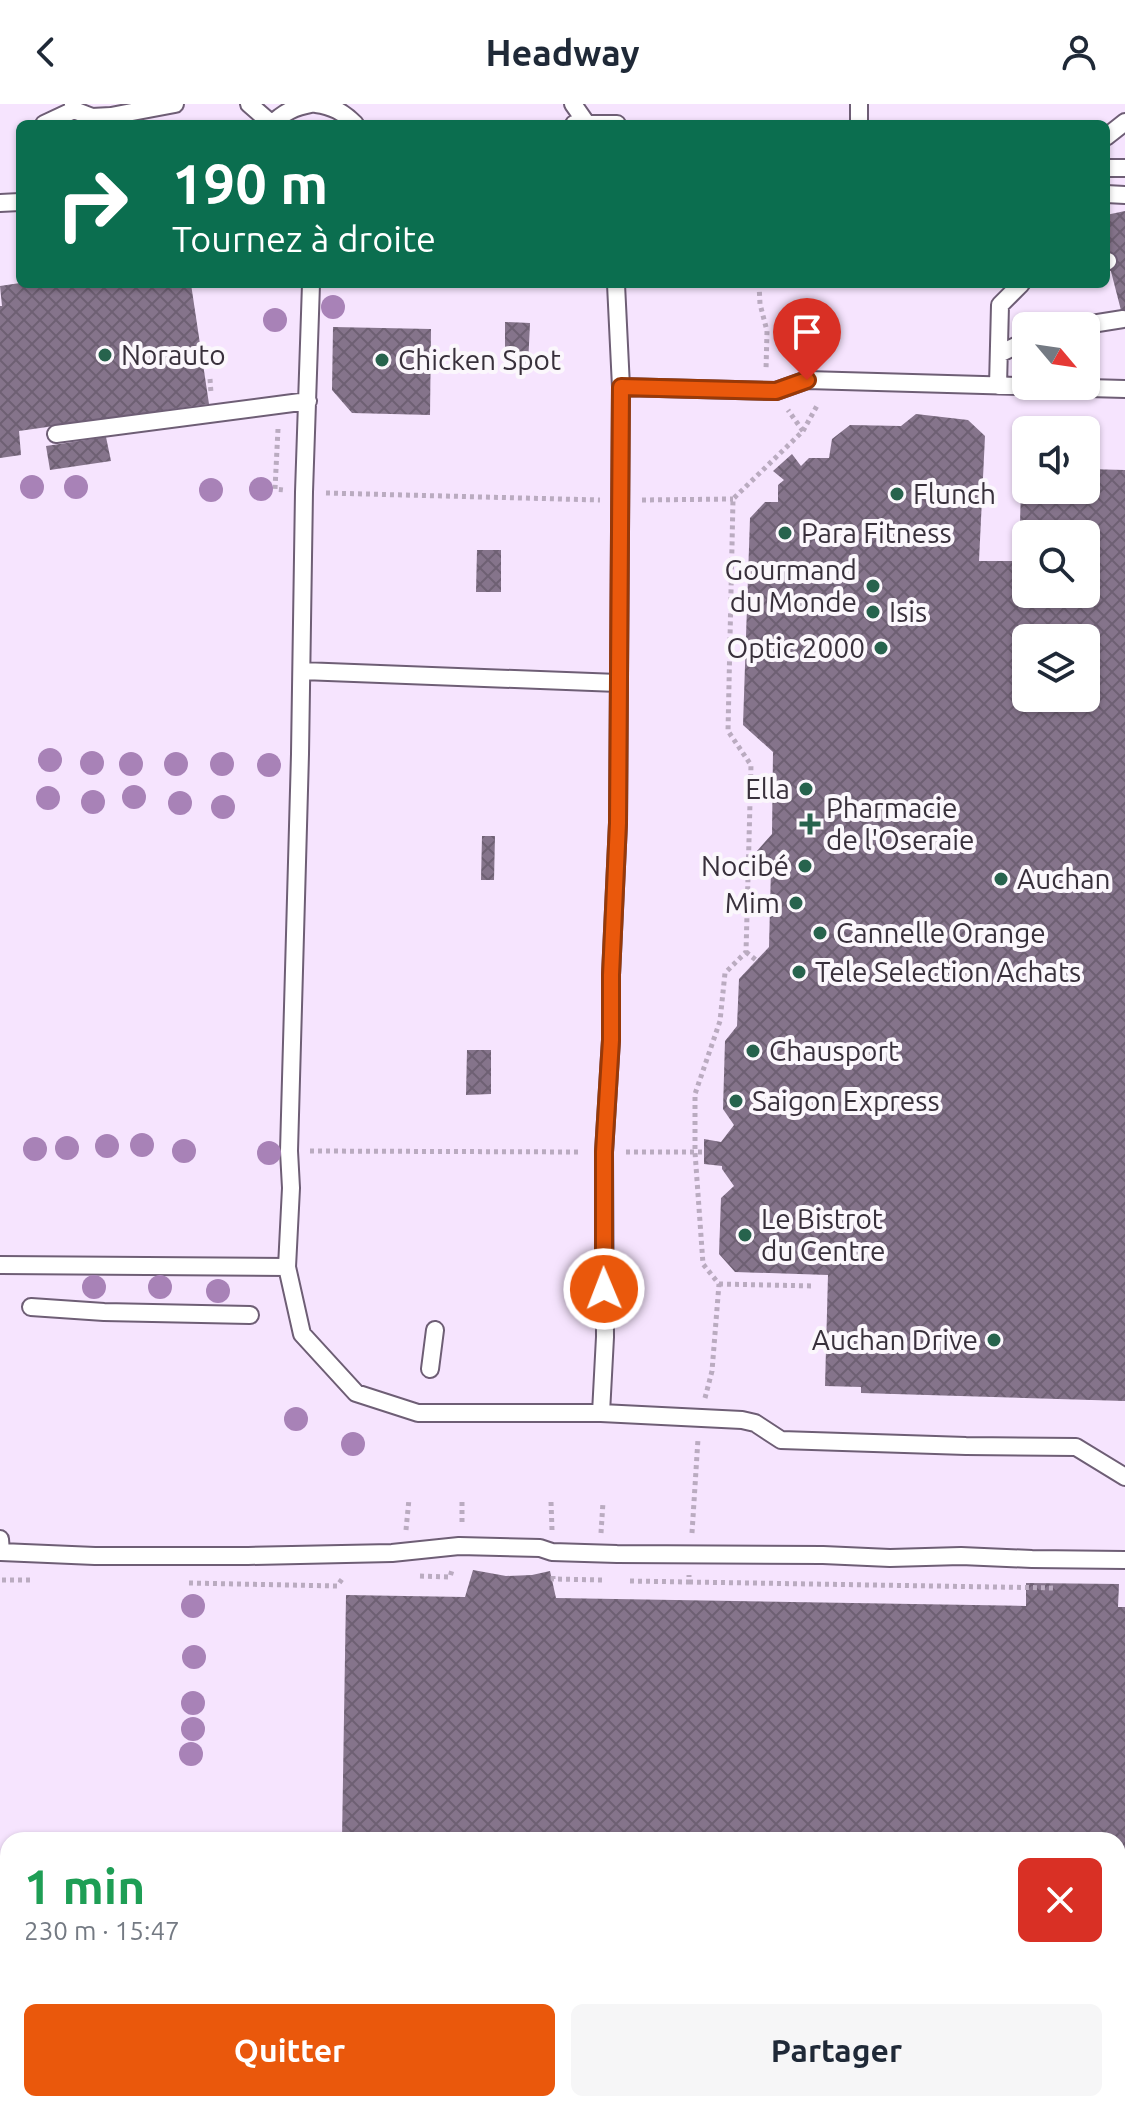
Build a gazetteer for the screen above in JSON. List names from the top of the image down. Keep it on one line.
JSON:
{"places":{"other":["Norauto","Chicken Spot","Flunch","Para Fitness","Gourmand du Monde","Isis","Optic 2000","Ella","Nocibé","Auchan","Mim","Cannelle Orange","Tele Selection Achats","Chausport","Saigon Express","Le Bistrot du Centre","Auchan Drive"],"health":["Pharmacie de l'Oseraie"]},"north":"bottom right","page":{"header":"Headway","turn":["190 m","Tournez à droite"],"heading":["1 min","230 m · 15:47"],"buttons":["Quitter","Partager"]}}
